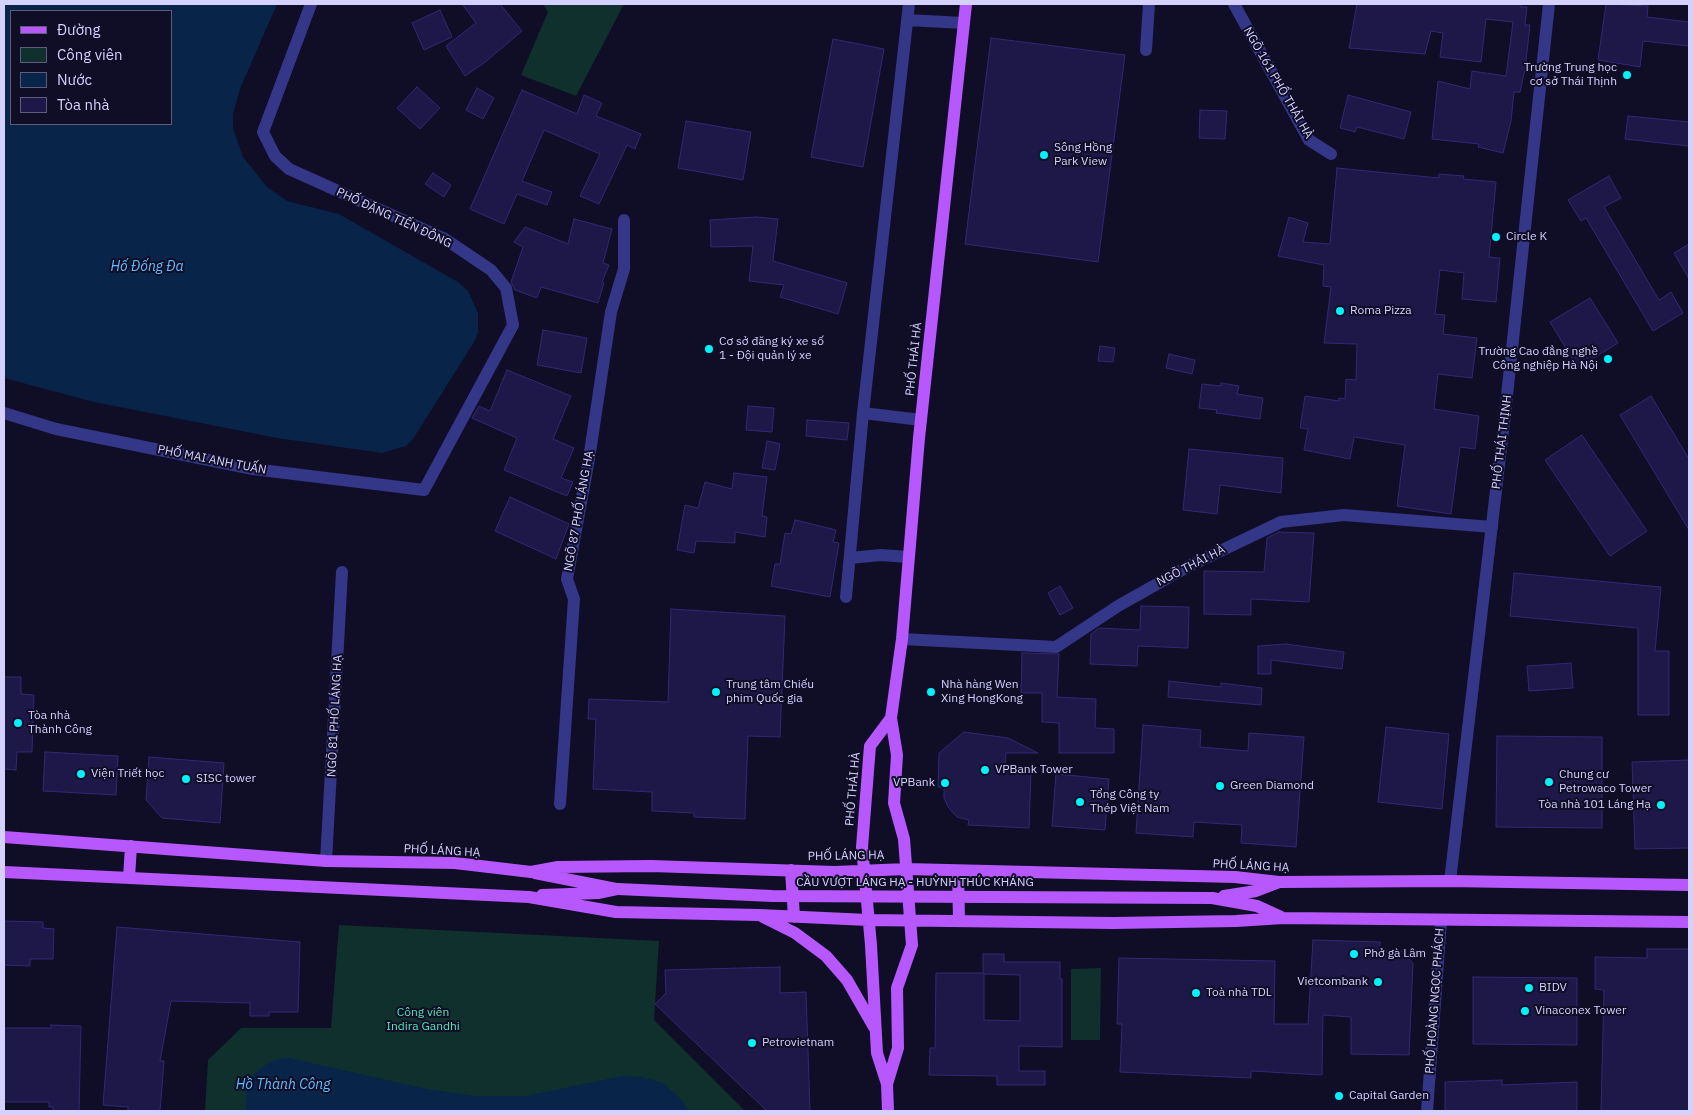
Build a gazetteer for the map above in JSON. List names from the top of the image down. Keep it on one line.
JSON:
{"streets":{"main road":["PHỐ THÁI HÀ","PHỐ LÁNG HẠ","CẦU VƯỢT LÁNG HẠ - HUỲNH THÚC KHÁNG"],"street":["NGÕ 161 PHỐ THÁI HÀ","PHỐ ĐẶNG TIẾN ĐÔNG","PHỐ THÁI THỊNH","PHỐ MAI ANH TUẤN","NGÕ 87 PHỐ LÁNG HẠ","NGÕ THÁI HÀ","NGÕ 81 PHỐ LÁNG HẠ","PHỐ HOÀNG NGỌC PHÁCH"]},"crossings":[["PHỐ ĐẶNG TIẾN ĐÔNG","PHỐ MAI ANH TUẤN"],["PHỐ THÁI HÀ","NGÕ THÁI HÀ"],["PHỐ THÁI HÀ","PHỐ LÁNG HẠ"],["PHỐ THÁI THỊNH","NGÕ THÁI HÀ"],["PHỐ THÁI THỊNH","PHỐ LÁNG HẠ"],["NGÕ 81 PHỐ LÁNG HẠ","PHỐ LÁNG HẠ"],["PHỐ LÁNG HẠ","CẦU VƯỢT LÁNG HẠ - HUỲNH THÚC KHÁNG"]],"water":["Hố Đống Đa","Hồ Thành Công"],"parks":["Công viên Indira Gandhi"],"places":["Trường Trung học cơ sở Thái Thịnh","Sông Hồng Park View","Circle K","Roma Pizza","Cơ sở đăng ký xe số 1 - Đội quản lý xe","Trường Cao đẳng nghề Công nghiệp Hà Nội","Trung tâm Chiếu phim Quốc gia","Nhà hàng Wen Xing HongKong","Tòa nhà Thành Công","VPBank Tower","Viện Triết học","SISC tower","Chung cư Petrowaco Tower","VPBank","Green Diamond","Tổng Công ty Thép Việt Nam","Tòa nhà 101 Láng Hạ","Phở gà Lâm","Vietcombank","BIDV","Toà nhà TDL","Vinaconex Tower","Petrovietnam","Capital Garden"],"legend":["Đường","Công viên","Nước","Tòa nhà"]}
